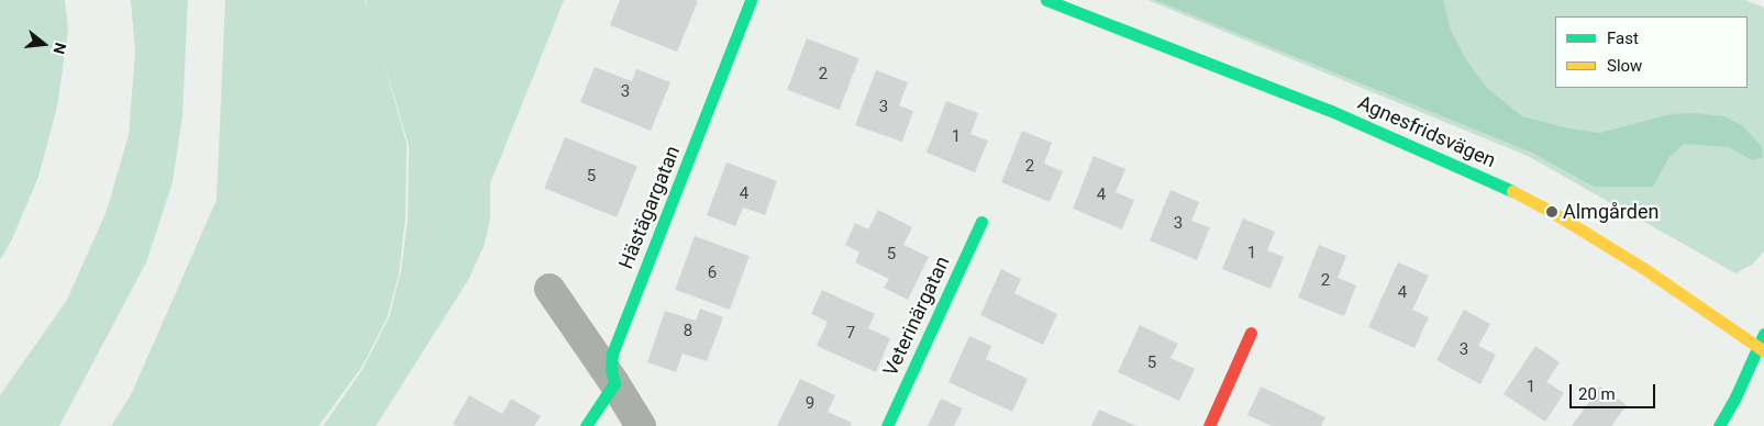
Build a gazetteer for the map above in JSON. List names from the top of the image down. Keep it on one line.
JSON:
{"streets":{"street":["Agnesfridsvägen","Hästägargatan","Veterinärgatan"]},"places":["Almgården"],"house_numbers":["2","3","3","1","2","5","4","4","3","1","5","6","2","4","8","7","3","5","1","9"],"legend":["Fast","Slow"],"scale_bar":"20 m","north":"right"}
